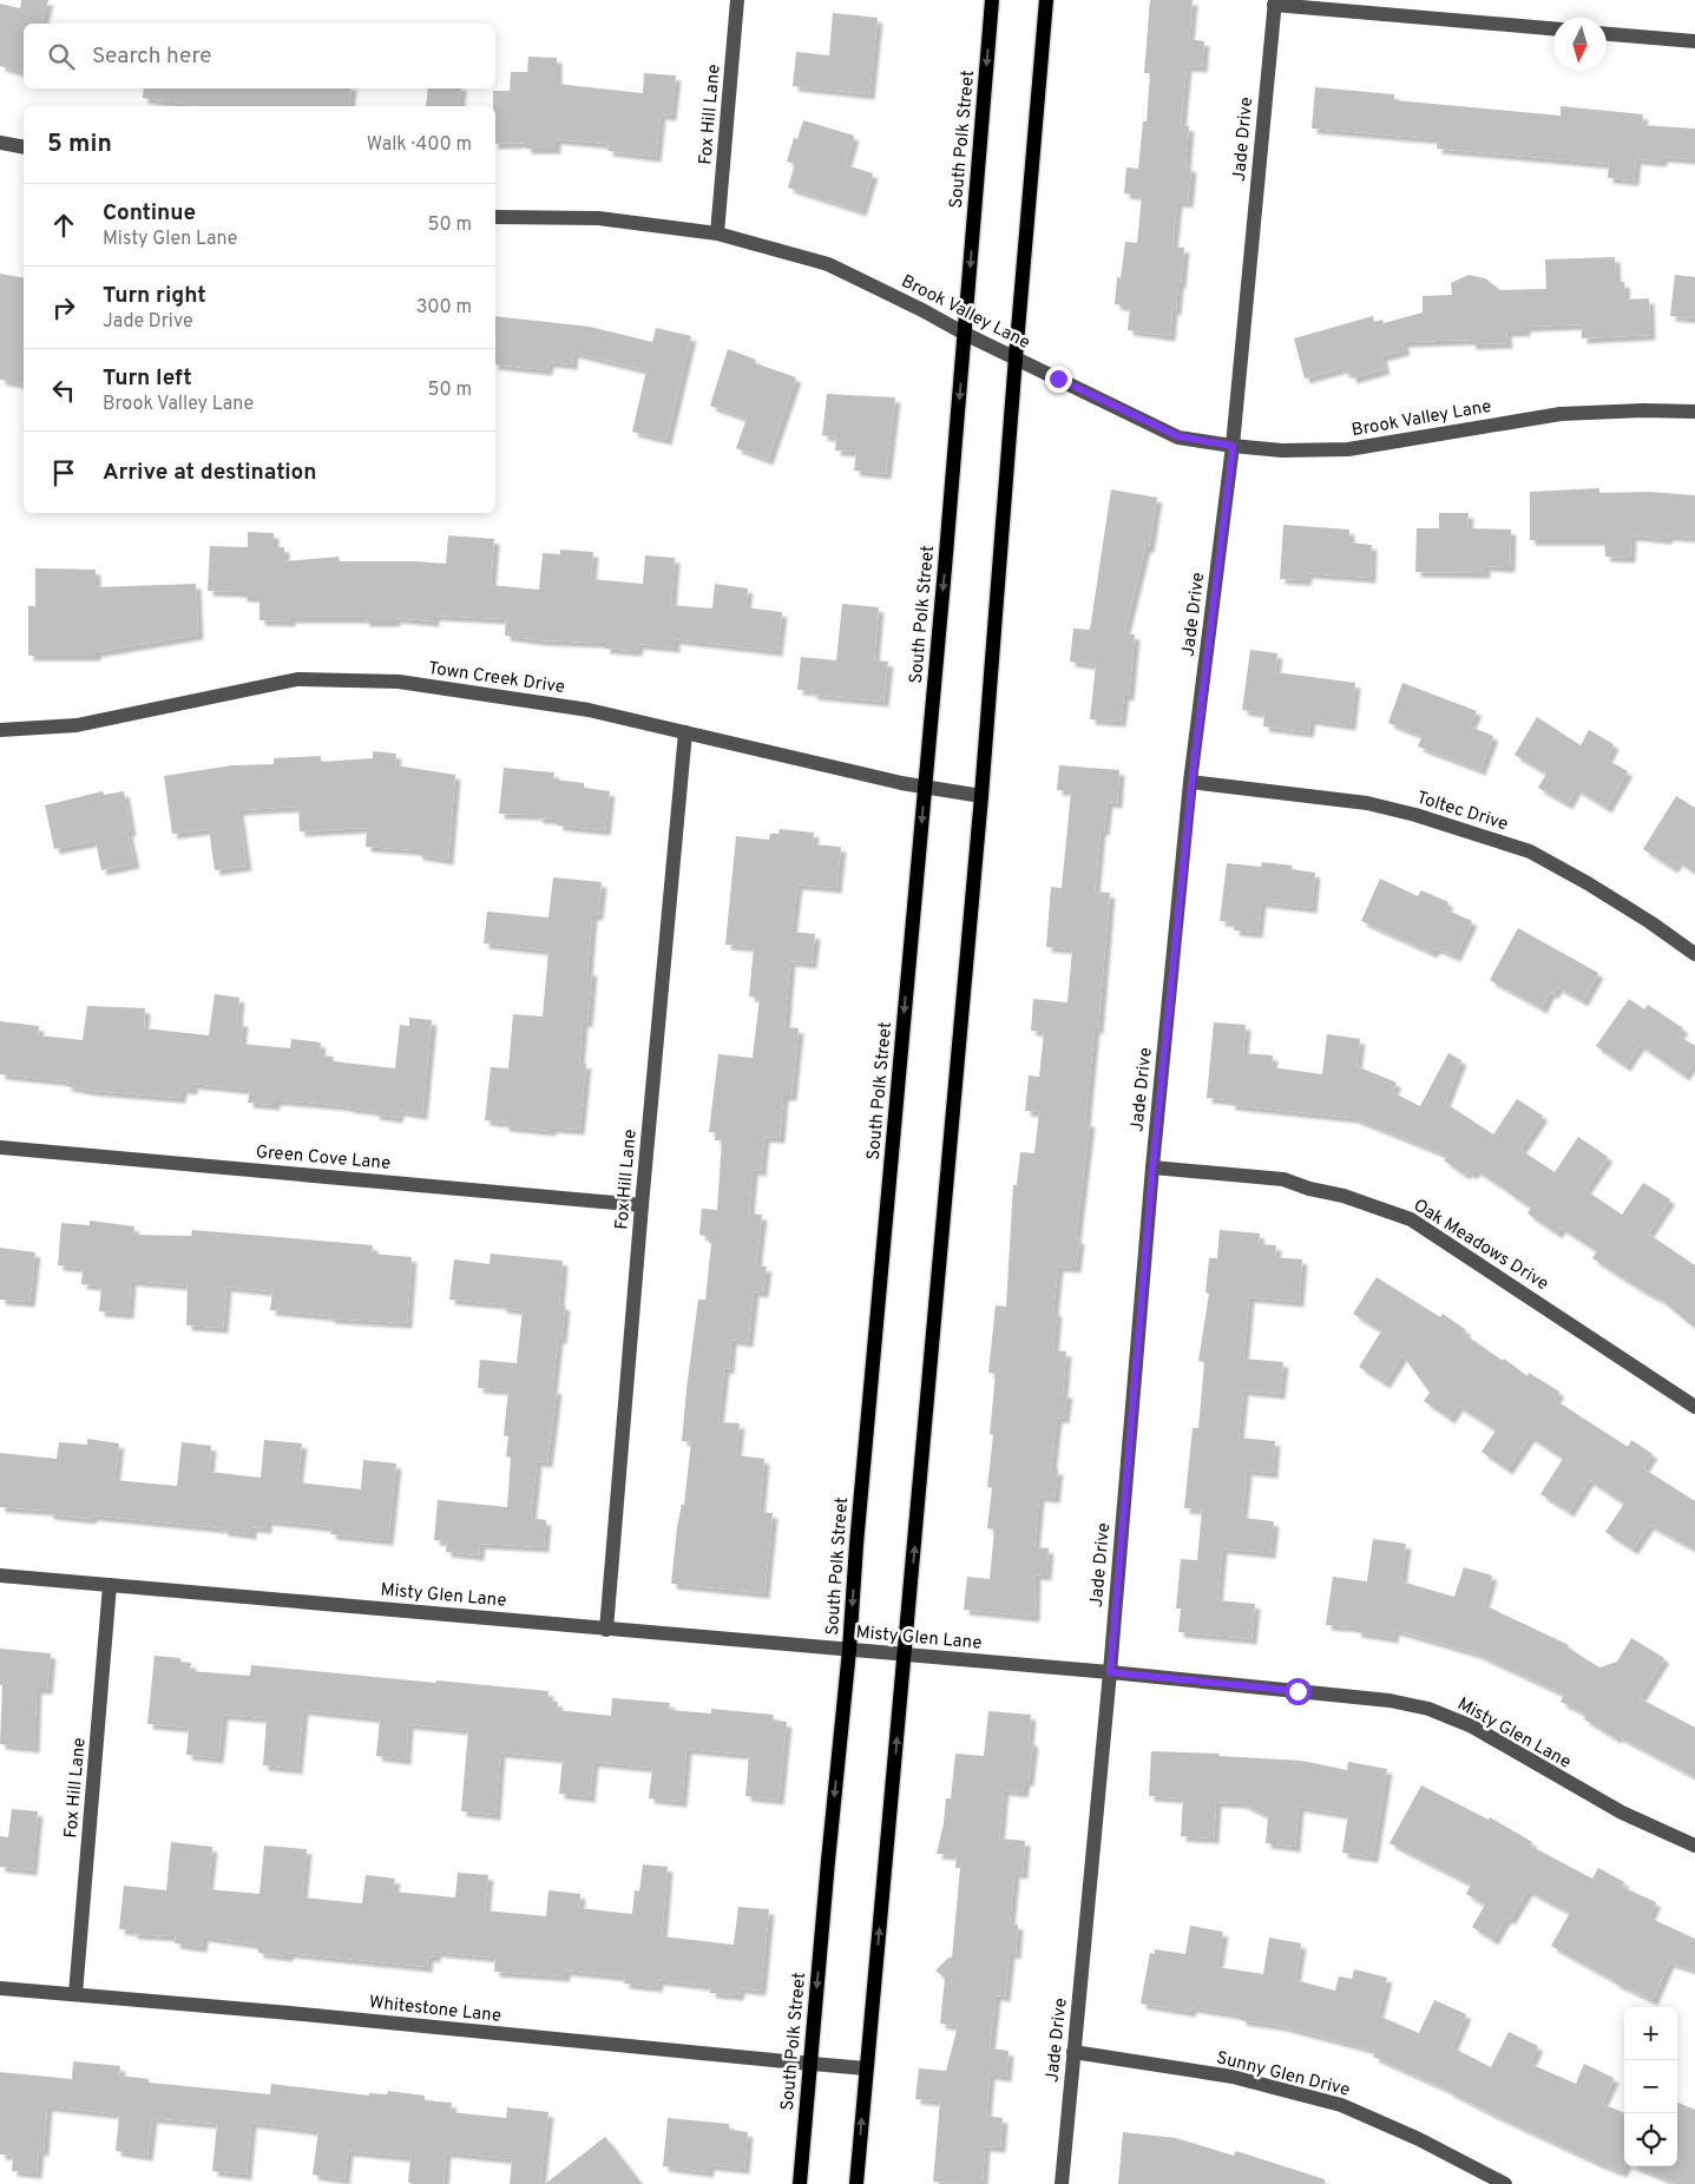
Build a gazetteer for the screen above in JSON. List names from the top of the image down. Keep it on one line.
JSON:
{"streets":{"main road":["South Polk Street"],"street":["Fox Hill Lane","Jade Drive","Brook Valley Lane","Town Creek Drive","Toltec Drive","Green Cove Lane","Oak Meadows Drive","Misty Glen Lane","Whitestone Lane","Sunny Glen Drive"]},"crossings":[["Fox Hill Lane","Brook Valley Lane"],["Fox Hill Lane","Town Creek Drive"],["Fox Hill Lane","Green Cove Lane"],["Fox Hill Lane","Misty Glen Lane"],["Fox Hill Lane","Whitestone Lane"],["South Polk Street","Brook Valley Lane"],["South Polk Street","Town Creek Drive"],["South Polk Street","Misty Glen Lane"],["South Polk Street","Whitestone Lane"],["Jade Drive","Brook Valley Lane"],["Jade Drive","Toltec Drive"],["Jade Drive","Oak Meadows Drive"],["Jade Drive","Misty Glen Lane"],["Jade Drive","Sunny Glen Drive"]],"north":"bottom","page":{"search":"Search here","heading":["5 min","Walk · 400 m"],"list":[["Continue","Misty Glen Lane","50 m"],["Turn right","Jade Drive","300 m"],["Turn left","Brook Valley Lane","50 m"],"Arrive at destination"],"map_buttons":["+","−"]}}
